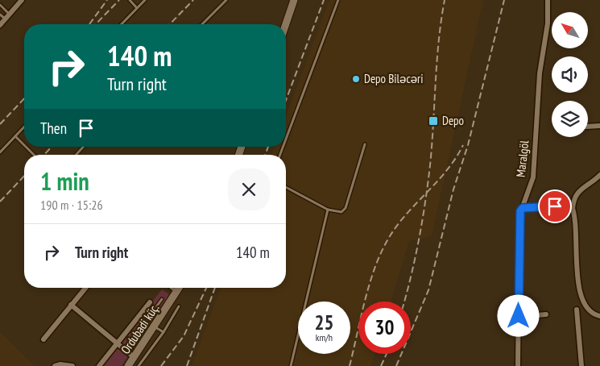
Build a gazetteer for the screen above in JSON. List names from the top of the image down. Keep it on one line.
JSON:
{"streets":{"main road":["Ordubadi küç."],"street":["Maralgöl"]},"places":{"other":["Depo Biləcəri"],"transit":["Depo"]},"north":"top left","page":{"turn":["140 m","Turn right"],"then":"Then","heading":["1 min","190 m · 15:26"],"list":[{"name":"Turn right","value":"140 m"}],"speed":"25 km/h","limit":"30"}}
